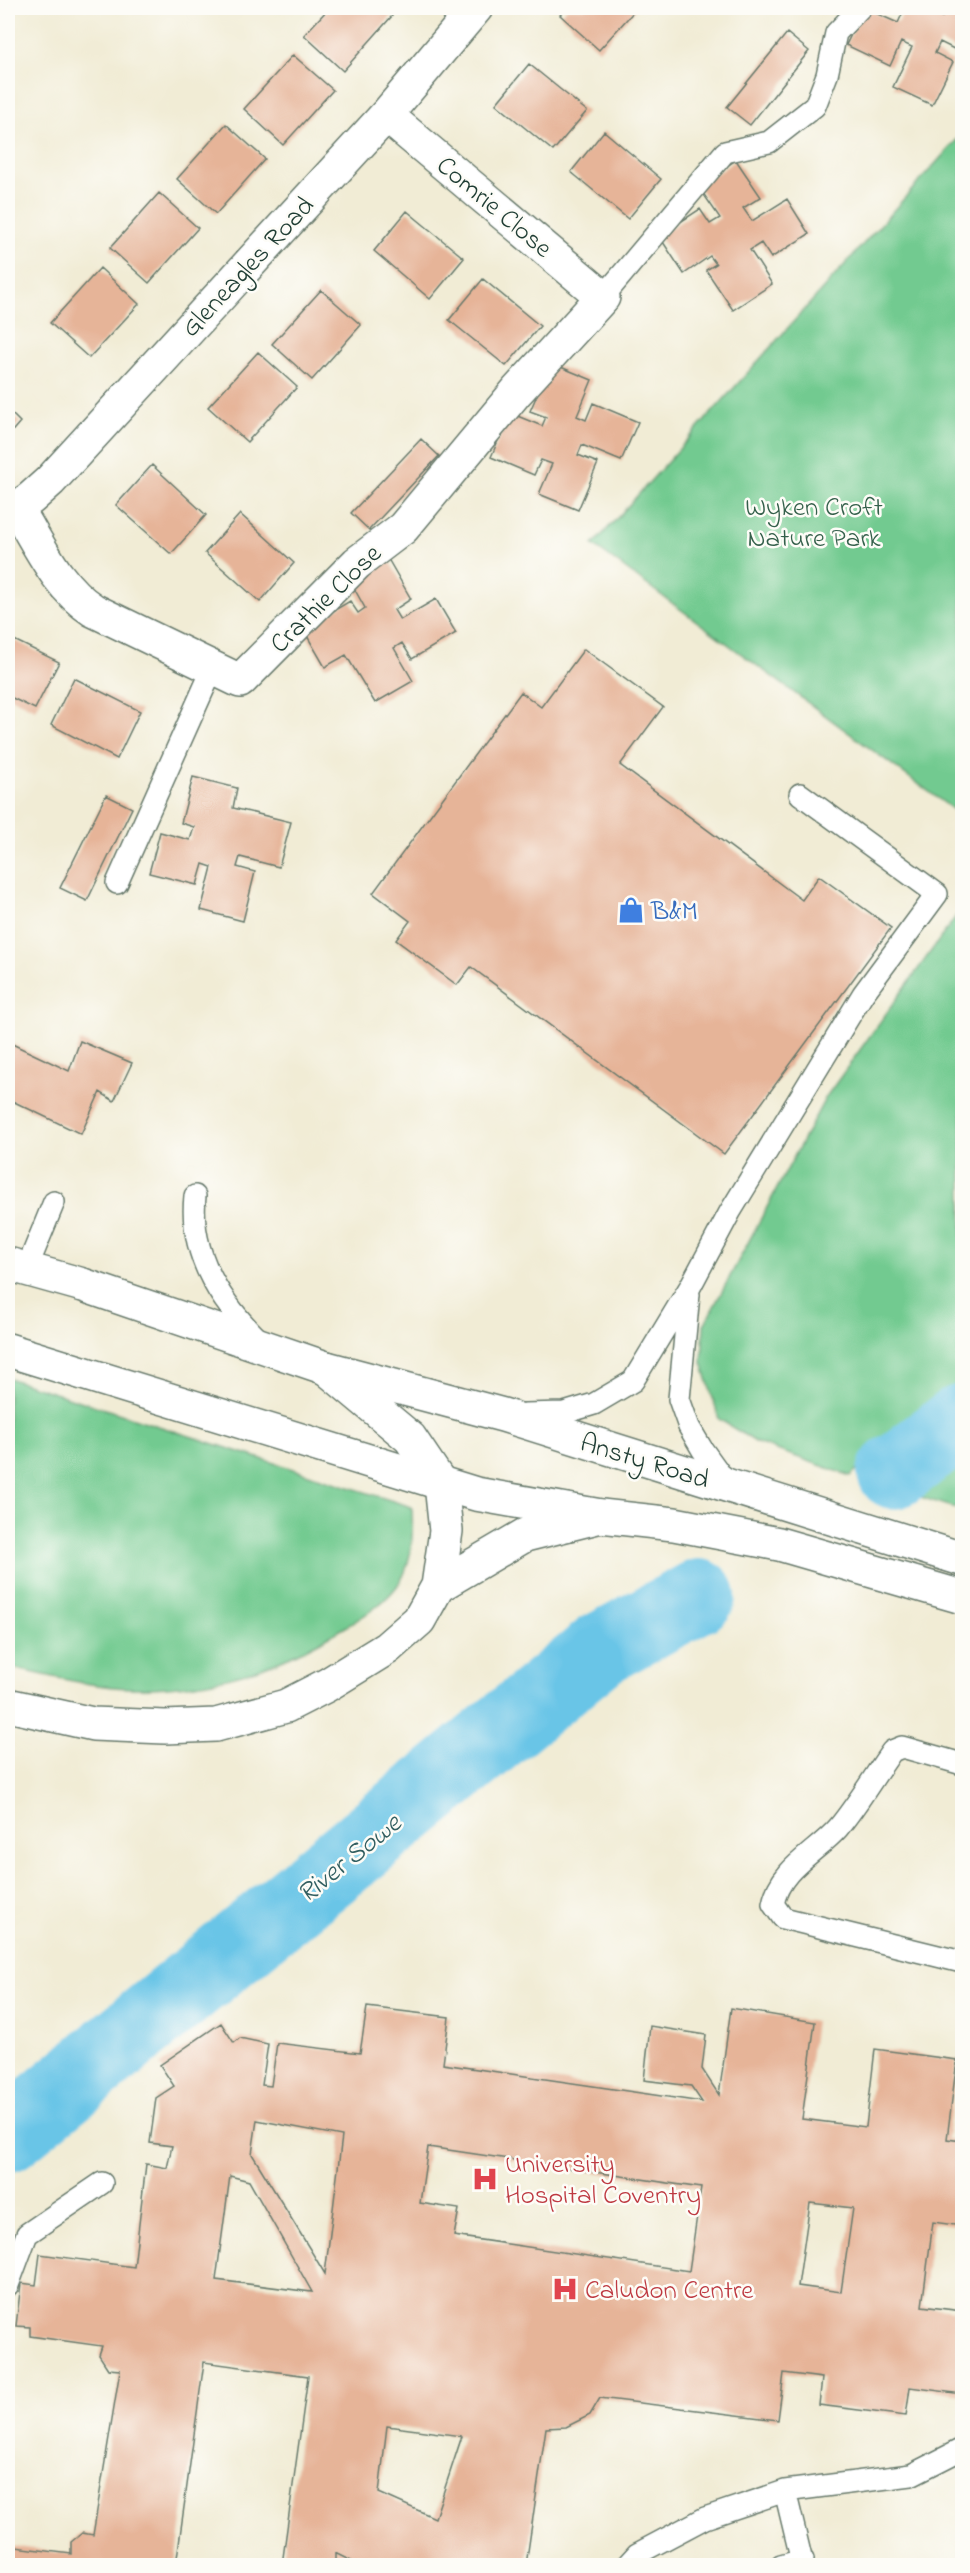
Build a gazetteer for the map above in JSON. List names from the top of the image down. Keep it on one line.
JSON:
{"streets":{"main road":["Comrie Close","Gleneagles Road","Crathie Close","Ansty Road"]},"crossings":[["Comrie Close","Gleneagles Road"],["Comrie Close","Crathie Close"],["Gleneagles Road","Crathie Close"]],"water":["River Sowe"],"parks":["Wyken Croft Nature Park"],"places":{"shop":["B&M"],"hospital":["University Hospital Coventry","Caludon Centre"]}}
